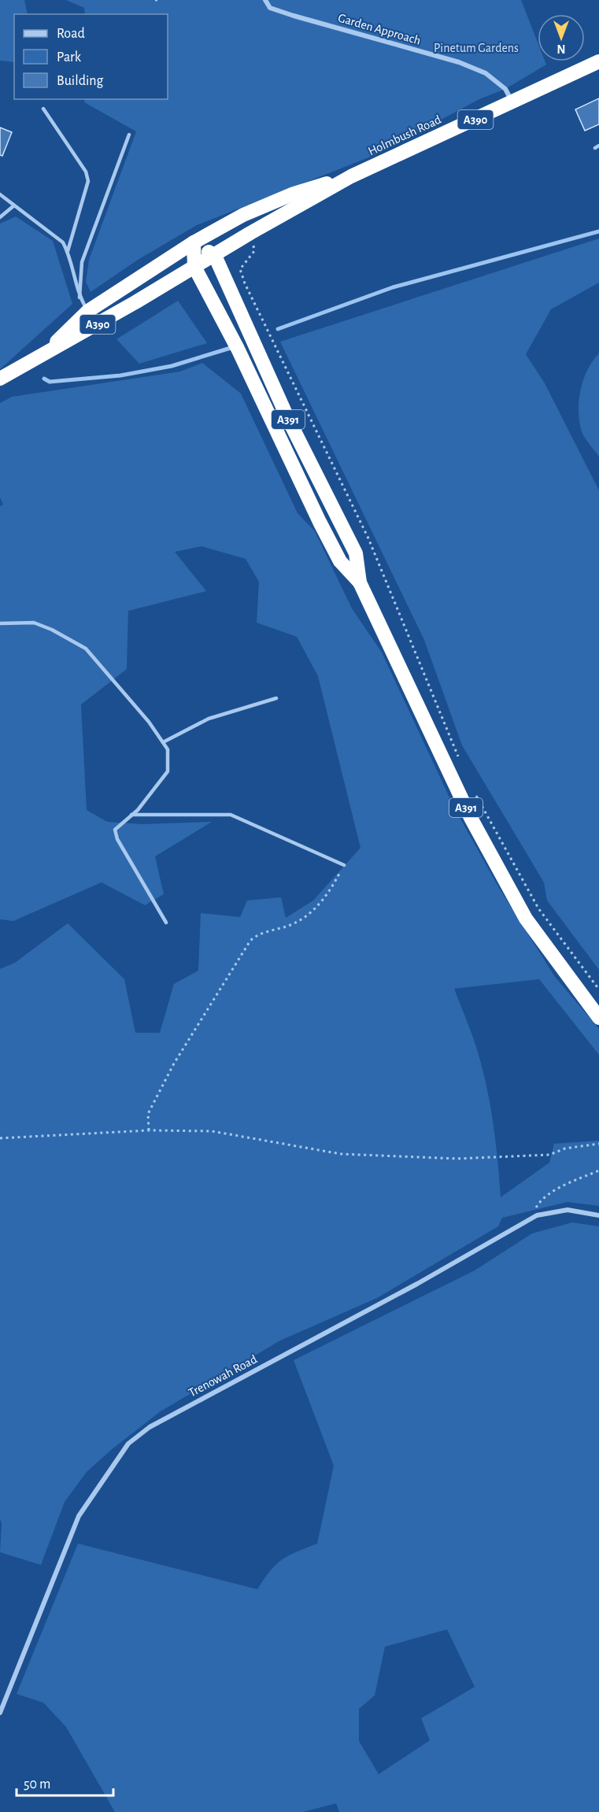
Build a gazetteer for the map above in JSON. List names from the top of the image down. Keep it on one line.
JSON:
{"streets":{"highway":["A390","Holmbush Road","A391"],"street":["Garden Approach","Trenowah Road"]},"crossings":[["Garden Approach","Holmbush Road"],["A390","Holmbush Road"],["A390","A391"]],"parks":["Pinetum Gardens"],"legend":["Road","Park","Building"],"scale_bar":"50 m","north":"bottom"}
